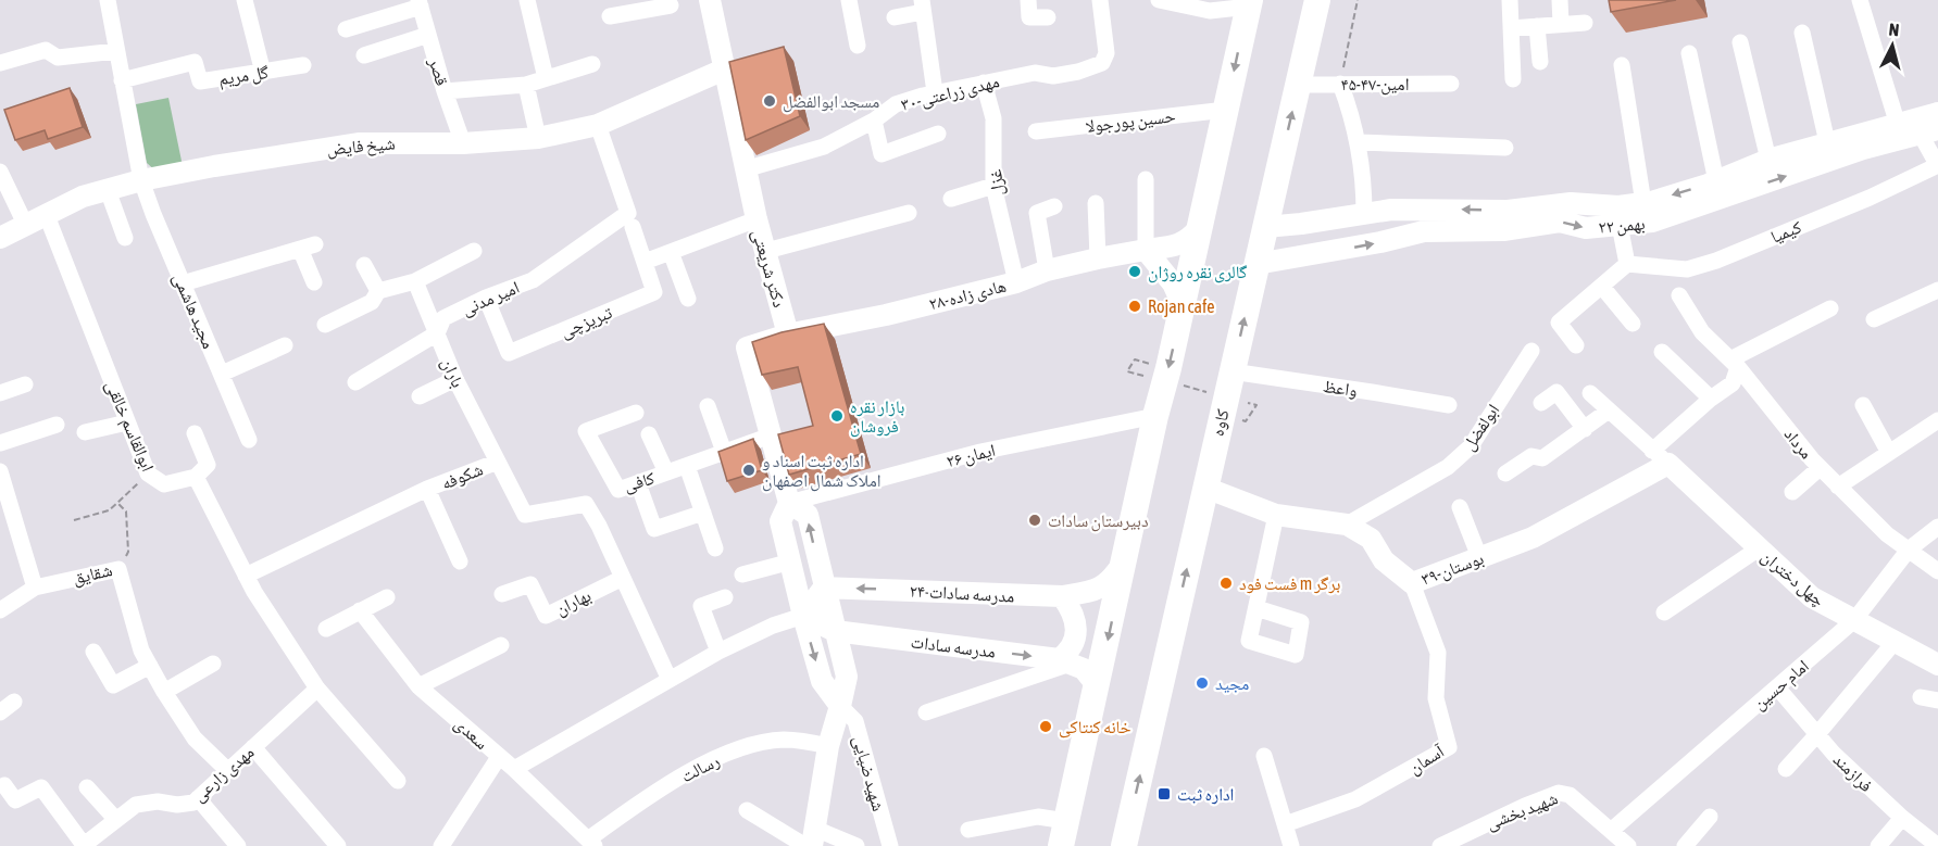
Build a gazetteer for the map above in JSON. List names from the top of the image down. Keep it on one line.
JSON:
{"streets":{"main road":["کاوه"],"street":["قصر","گل مریم","۴۵-۴۷-امین","۳۰-مهدی زراعتی","حسین پورجولا","شیخ فایض","غزل","۲۲ بهمن","کیمیا","دکتر شریعتی","۲۸-هادی زاده","امیر مدنی","مجید هاشمی","تبریزچی","باران","واعظ","ابوالقاسم خالقی","ابولفضل","مرداد","۲۶ ایمان","شکوفه","کافی","۳۹-بوستان","شقایق","چهل دختران","۲۴-مدرسه سادات","بهاران","مدرسه سادات","امام حسین","سعدی","آسمان","رسالت","فرازمند","مهدی زارعی","شهید ضیایی","شهید بخشی"]},"crossings":[["قصر","شیخ فایض"],["گل مریم","مجید هاشمی"],["۴۵-۴۷-امین","کاوه"],["۳۰-مهدی زراعتی","غزل"],["۳۰-مهدی زراعتی","دکتر شریعتی"],["شیخ فایض","دکتر شریعتی"],["شیخ فایض","مجید هاشمی"],["شیخ فایض","تبریزچی"],["شیخ فایض","ابوالقاسم خالقی"],["غزل","۲۸-هادی زاده"],["۲۲ بهمن","کاوه"],["دکتر شریعتی","۲۸-هادی زاده"],["امیر مدنی","تبریزچی"],["امیر مدنی","باران"],["باران","شکوفه"],["واعظ","کاوه"],["کاوه","۳۹-بوستان"],["ابولفضل","۳۹-بوستان"],["مرداد","امام حسین"],["شکوفه","بهاران"],["۳۹-بوستان","چهل دختران"],["۳۹-بوستان","آسمان"],["چهل دختران","امام حسین"],["امام حسین","فرازمند"],["امام حسین","شهید بخشی"],["سعدی","رسالت"]],"places":{"other":["مسجد ابوالفضل","گالری نقره روژان","Rojan cafe","بازار نقره فروشان","اداره ثبت اسناد و املاک شمال اصفهان","دبیرستان سادات","فست فود m برگر","مجید","خانه کنتاکی"],"transit":["اداره ثبت"]},"north":"top"}
